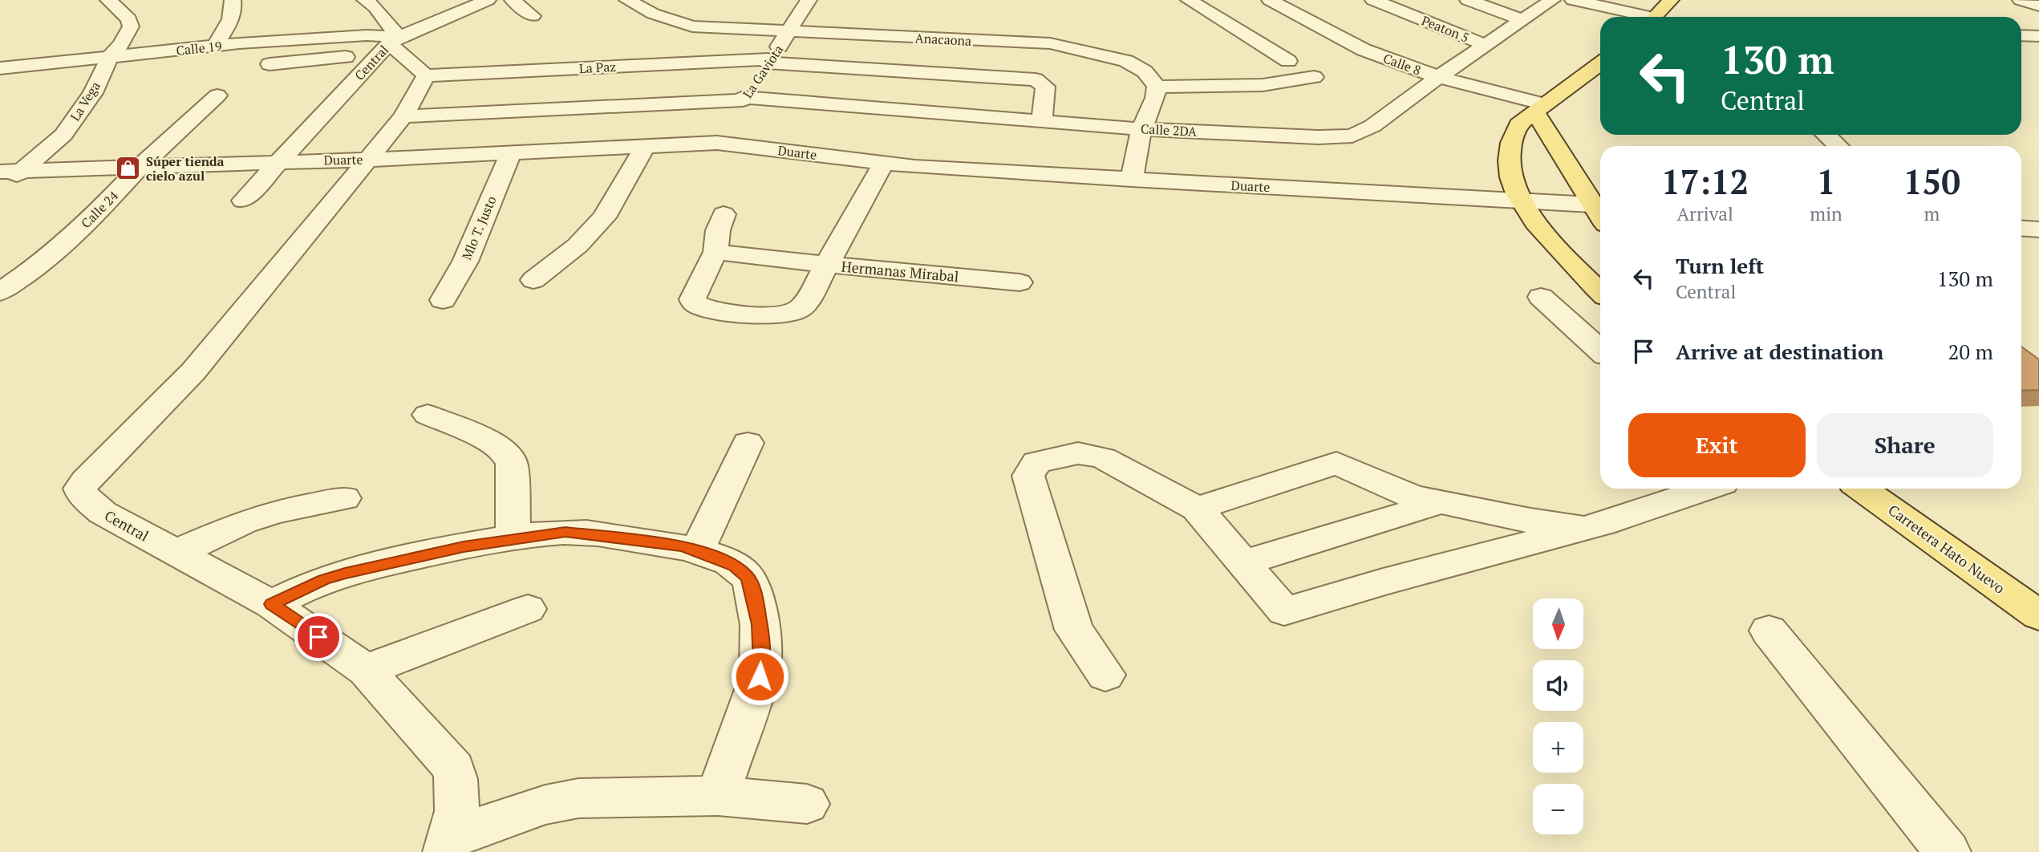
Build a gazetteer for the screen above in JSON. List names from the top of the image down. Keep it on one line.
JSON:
{"streets":{"main road":["Carretera Hato Nuevo"],"street":["Peaton 5","Anacaona","Calle 19","Central","Calle 8","La Paz","La Gaviota","La Vega","Calle 2DA","Duarte","Calle 24","Mlo T. Justo","Hermanas Mirabal"]},"crossings":[["Peaton 5","Calle 2DA"],["Anacaona","La Gaviota"],["Calle 19","Central"],["Calle 19","La Vega"],["Central","Duarte"],["Calle 8","Calle 2DA"],["La Paz","La Gaviota"],["La Paz","Calle 2DA"],["La Gaviota","Calle 2DA"],["La Gaviota","Duarte"],["La Vega","Duarte"],["Calle 2DA","Duarte"],["Duarte","Calle 24"],["Duarte","Mlo T. Justo"],["Duarte","Hermanas Mirabal"]],"places":{"shop":["Súper tienda cielo azul"]},"north":"bottom","page":{"turn":["130 m","Central"],"eta":["17:12","Arrival","1","min","150","m"],"list":[{"name":"Turn left","note":"Central","value":"130 m"},{"name":"Arrive at destination","value":"20 m"}],"buttons":["Exit","Share"],"map_buttons":["+","−"]}}
